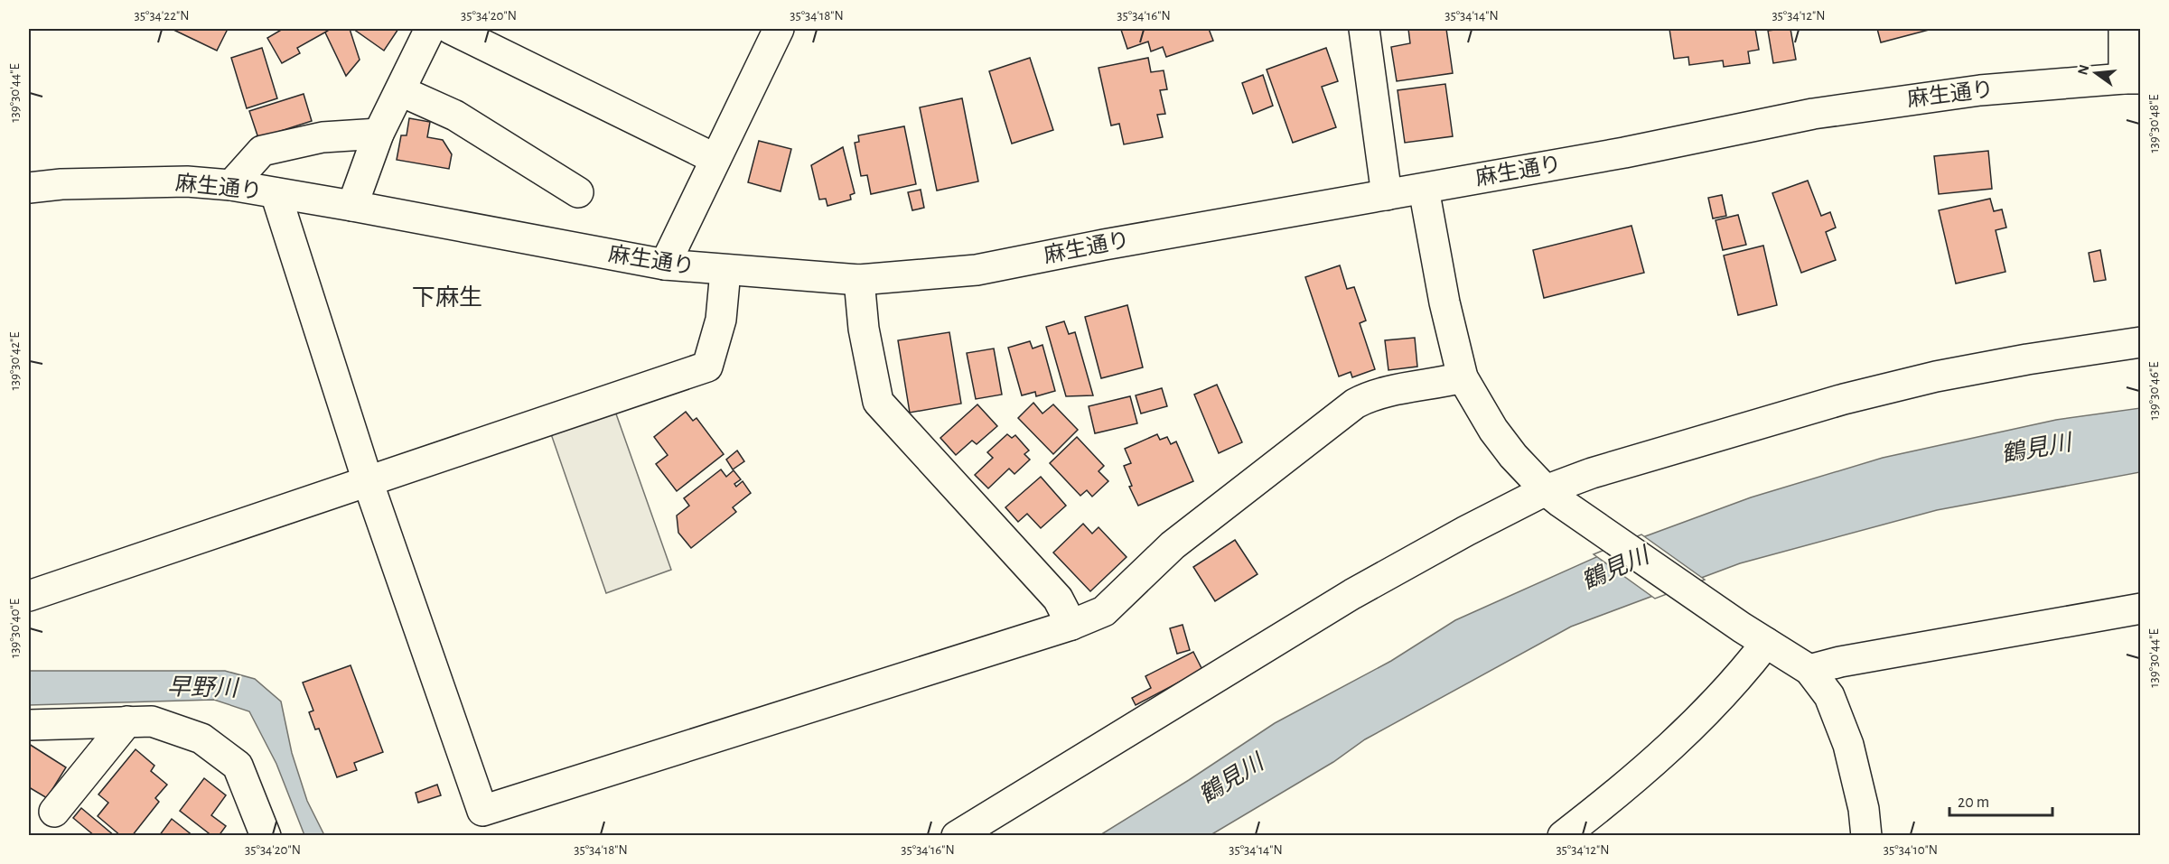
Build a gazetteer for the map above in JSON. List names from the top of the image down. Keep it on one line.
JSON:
{"streets":{"street":["麻生通り"]},"districts":["下麻生"],"water":["鶴見川","早野川"],"scale_bar":"20 m","north":"left","coordinates":["35°34'22\"N","35°34'20\"N","35°34'18\"N","35°34'16\"N","35°34'14\"N","35°34'12\"N","139°30'44\"E","139°30'48\"E","139°30'42\"E","139°30'46\"E","139°30'40\"E","35°34'10\"N"]}
